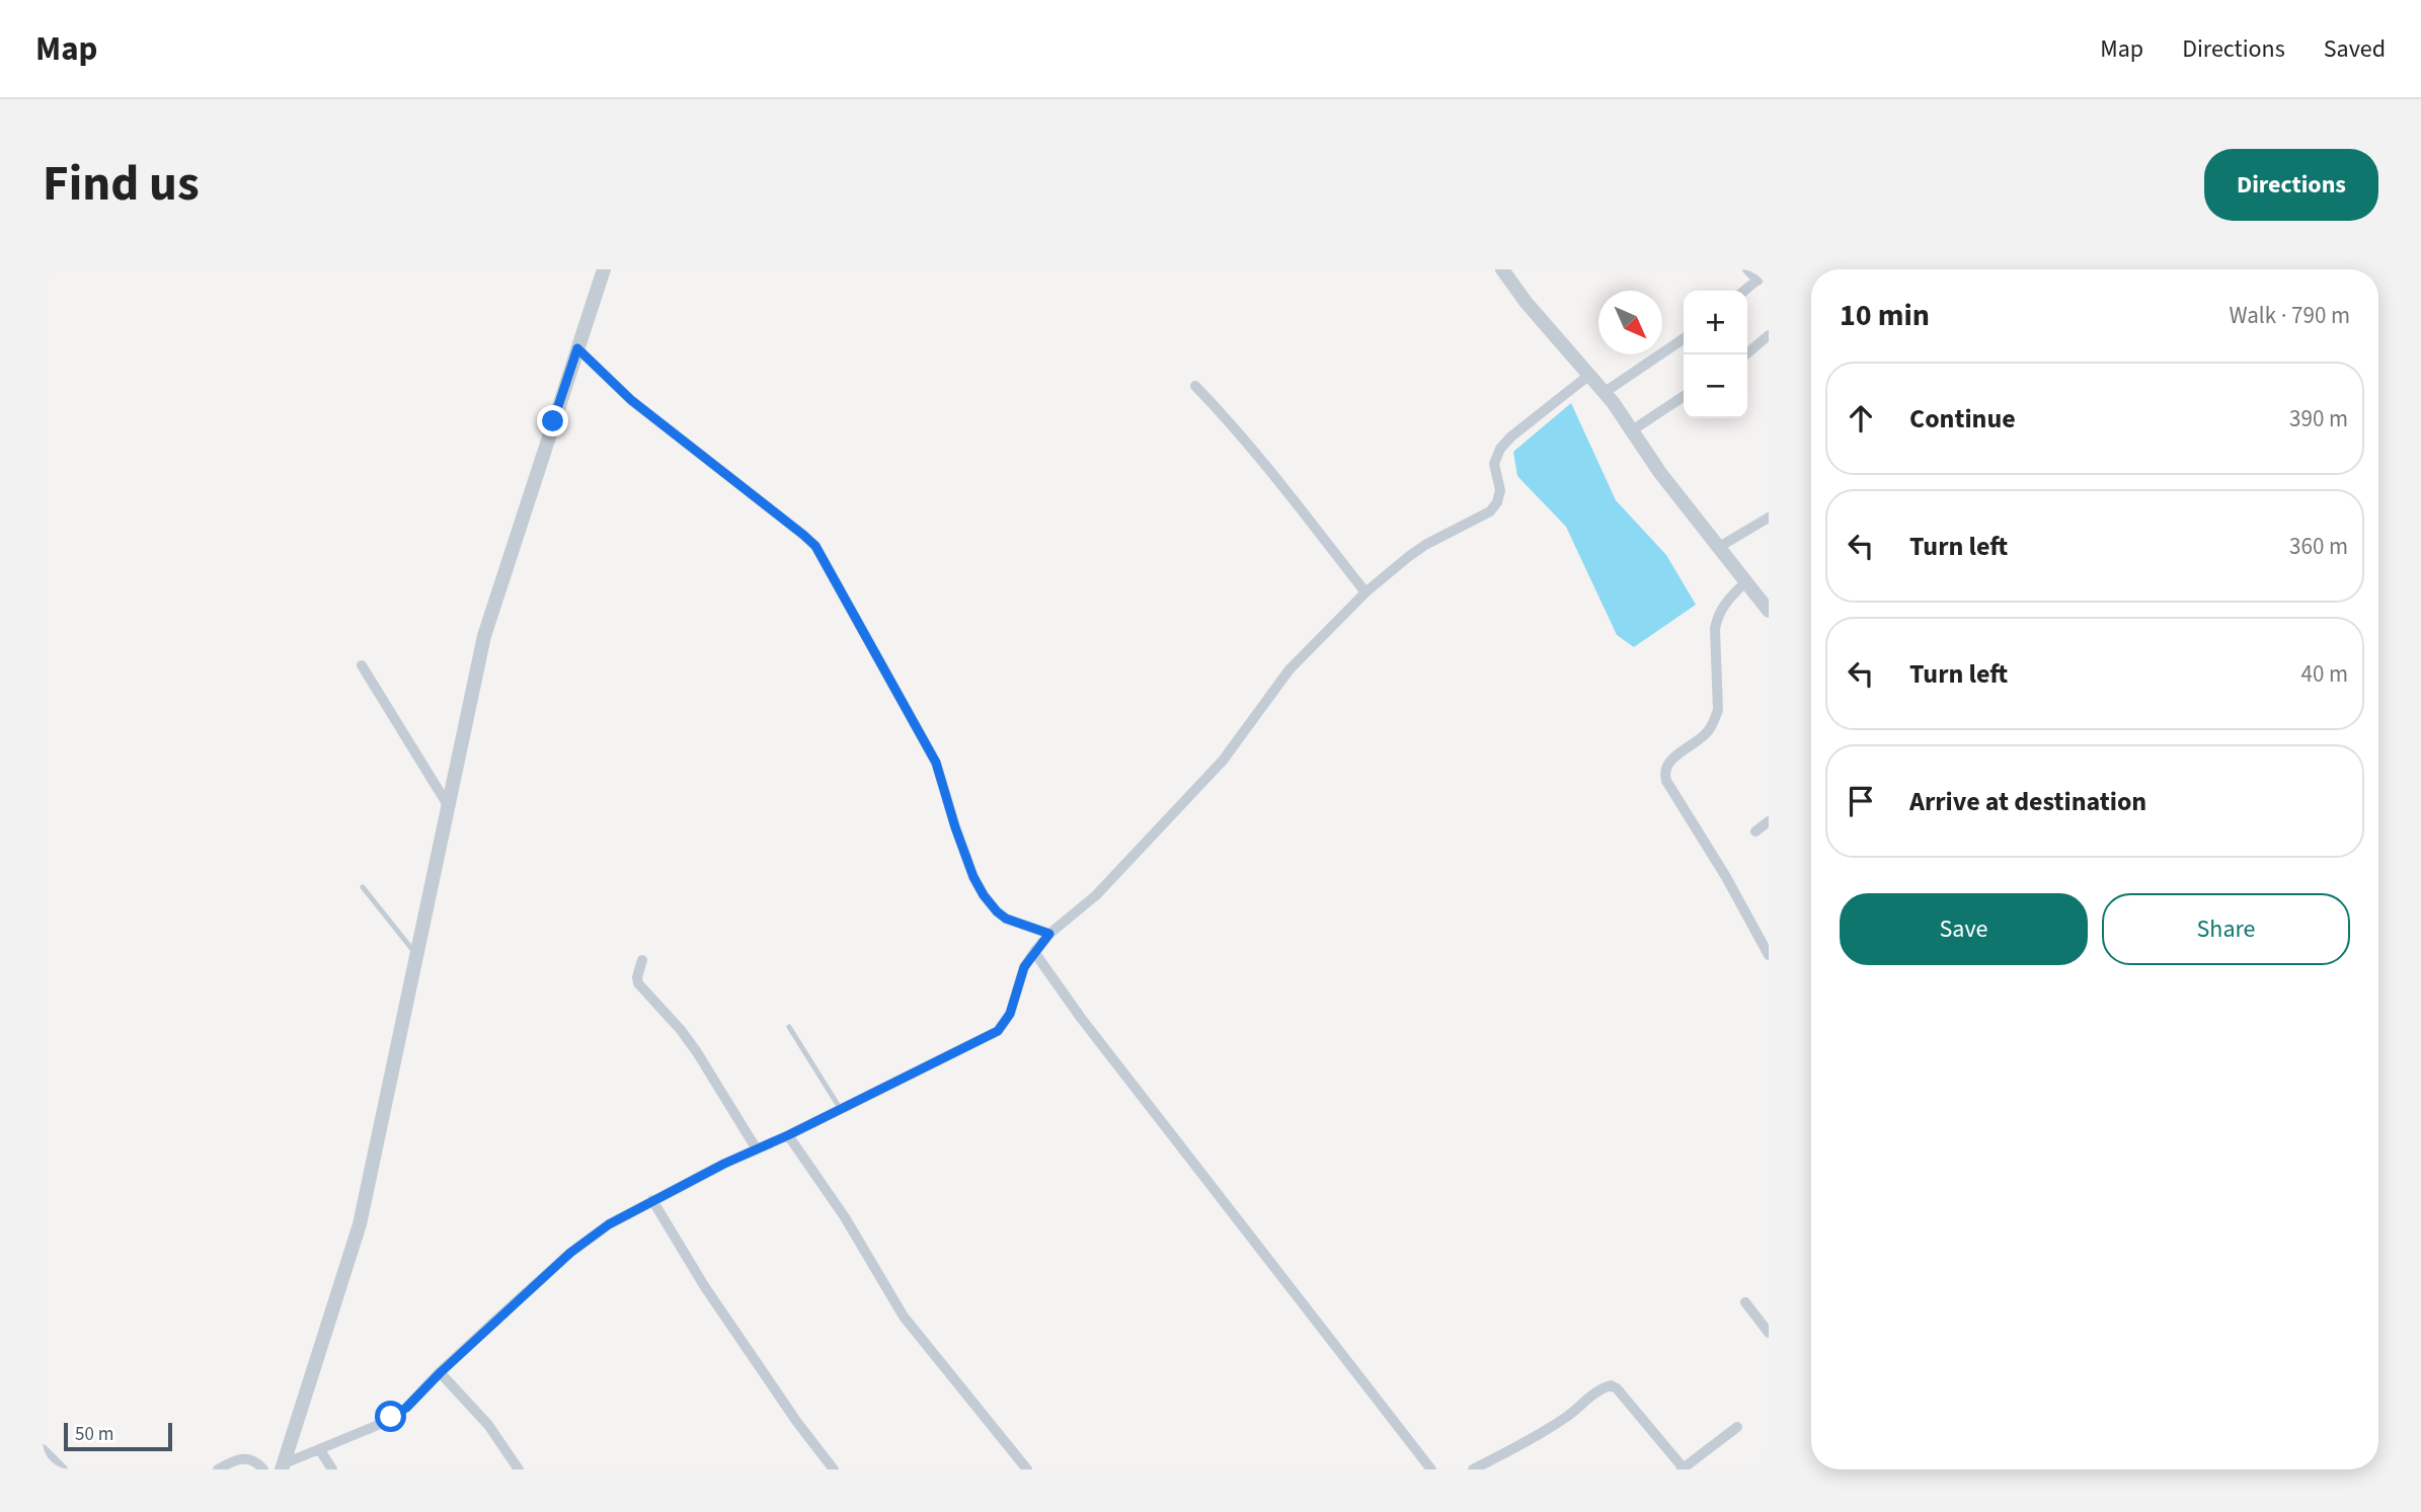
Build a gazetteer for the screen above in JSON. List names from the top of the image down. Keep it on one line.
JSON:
{"scale_bar":"50 m","north":"bottom right","page":{"header":"Map","nav":["Map","Directions","Saved"],"title":"Find us","buttons":["Directions",["Save","Share"]],"heading":["10 min","Walk · 790 m"],"map_buttons":["+","−"],"list":[["Continue","390 m"],["Turn left","360 m"],["Turn left","40 m"],"Arrive at destination"],"scale":"50 m"}}
